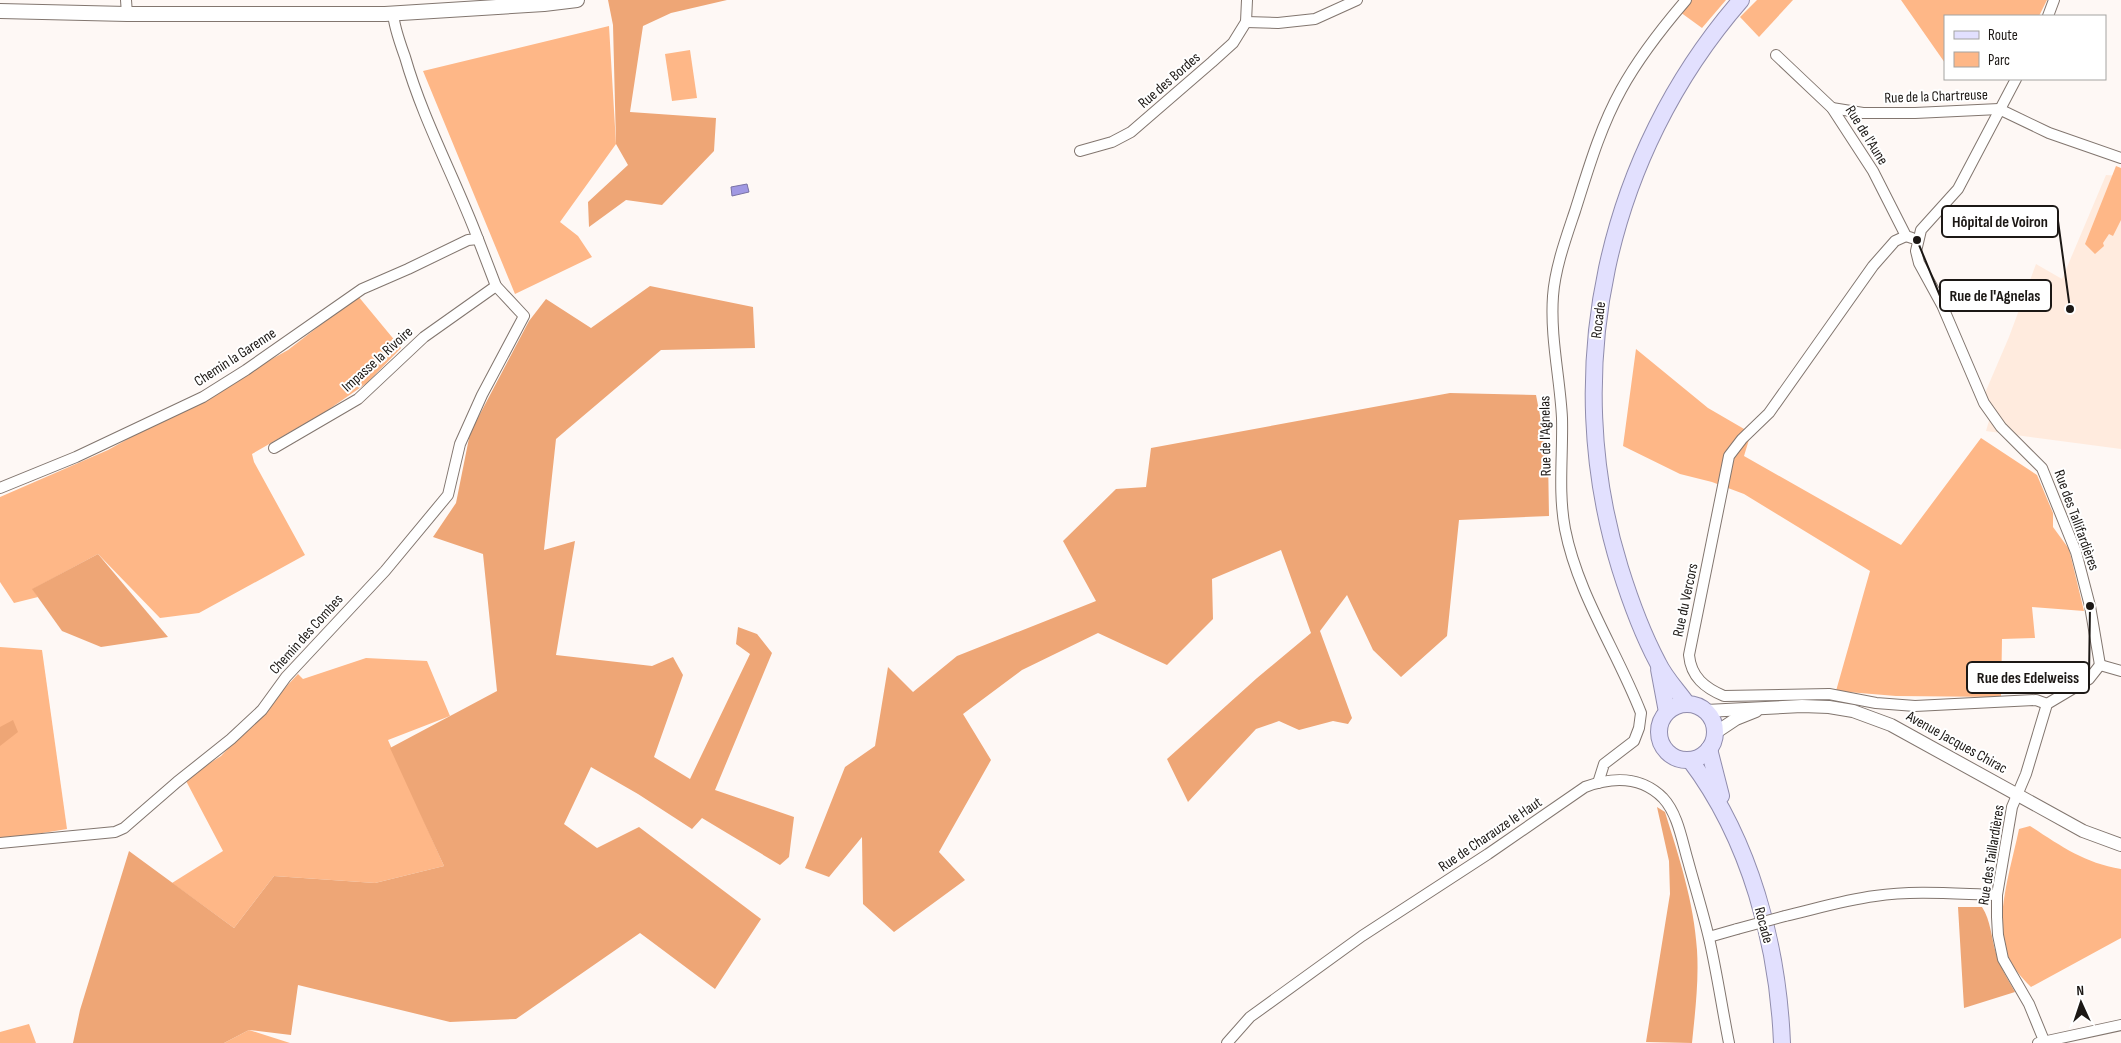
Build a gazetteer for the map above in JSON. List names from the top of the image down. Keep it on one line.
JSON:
{"streets":{"main road":["Rocade"],"street":["Rue des Bordes","Rue de la Chartreuse","Rue de l'Aune","Chemin la Garenne","Impasse la Rivoire","Rue de l'Agnelas","Rue des Tallifardières","Rue du Vercors","Chemin des Combes","Avenue Jacques Chirac","Rue de Charauze le Haut","Rue des Taillardières"]},"crossings":[["Rue de la Chartreuse","Rue de l'Aune"],["Rue de l'Aune","Rue du Vercors"],["Rocade","Avenue Jacques Chirac"],["Impasse la Rivoire","Chemin des Combes"],["Rue de l'Agnelas","Rue de Charauze le Haut"],["Rue du Vercors","Rue des Taillardières"],["Avenue Jacques Chirac","Rue des Taillardières"]],"places":["Rue de l'Agnelas","Hôpital de Voiron","Rue des Edelweiss"],"legend":["Route","Parc"],"north":"top"}
